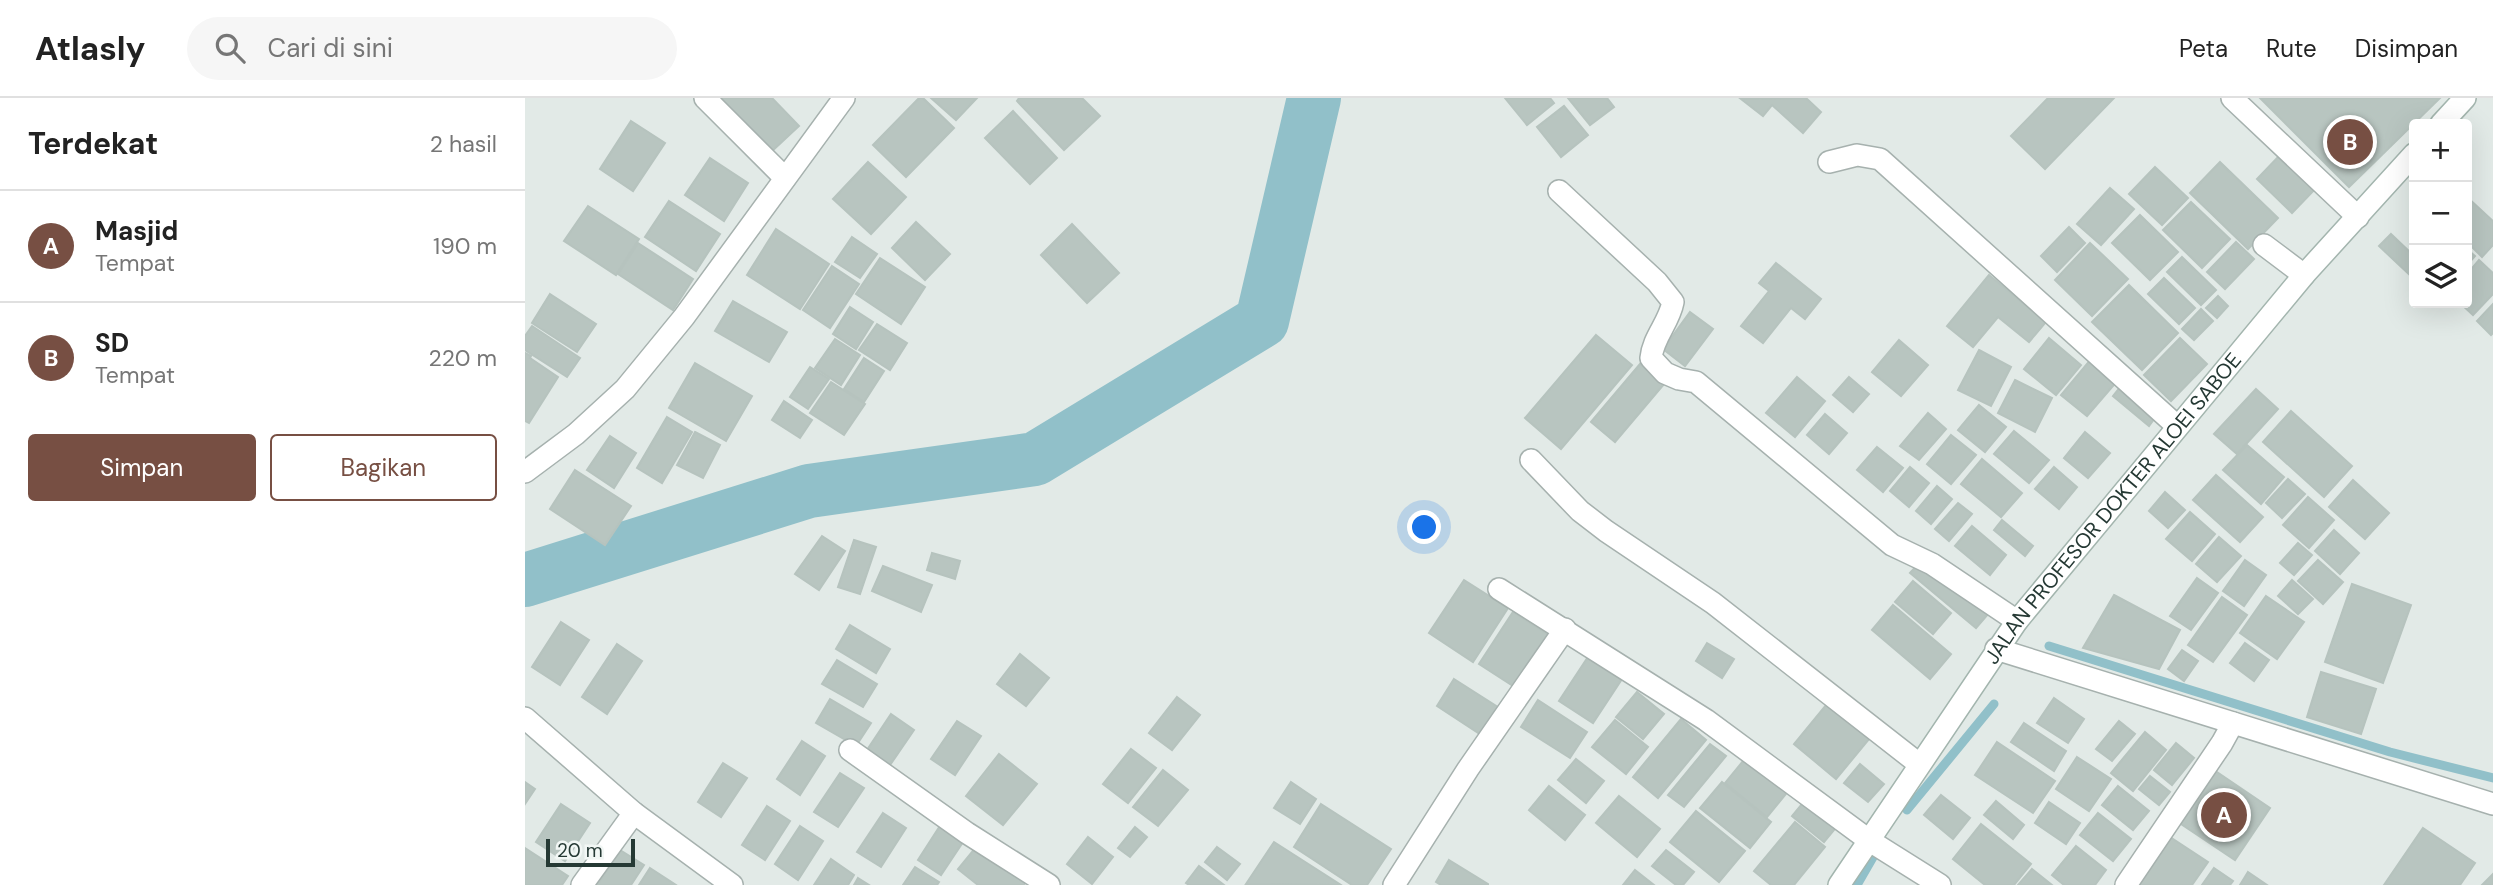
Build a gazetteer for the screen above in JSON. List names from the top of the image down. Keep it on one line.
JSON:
{"streets":{"street":["JALAN PROFESOR DOKTER ALOEI SABOE"]},"scale_bar":"20 m","page":{"header":"Atlasly","search":"Cari di sini","nav":["Peta","Rute","Disimpan"],"heading":["Terdekat","2 hasil"],"pins":["B","A"],"map_buttons":["+","−"],"list":[{"mark":"A","name":"Masjid","note":"Tempat","value":"190 m"},{"mark":"B","name":"SD","note":"Tempat","value":"220 m"}],"buttons":["Simpan","Bagikan"],"scale":"20 m"}}
